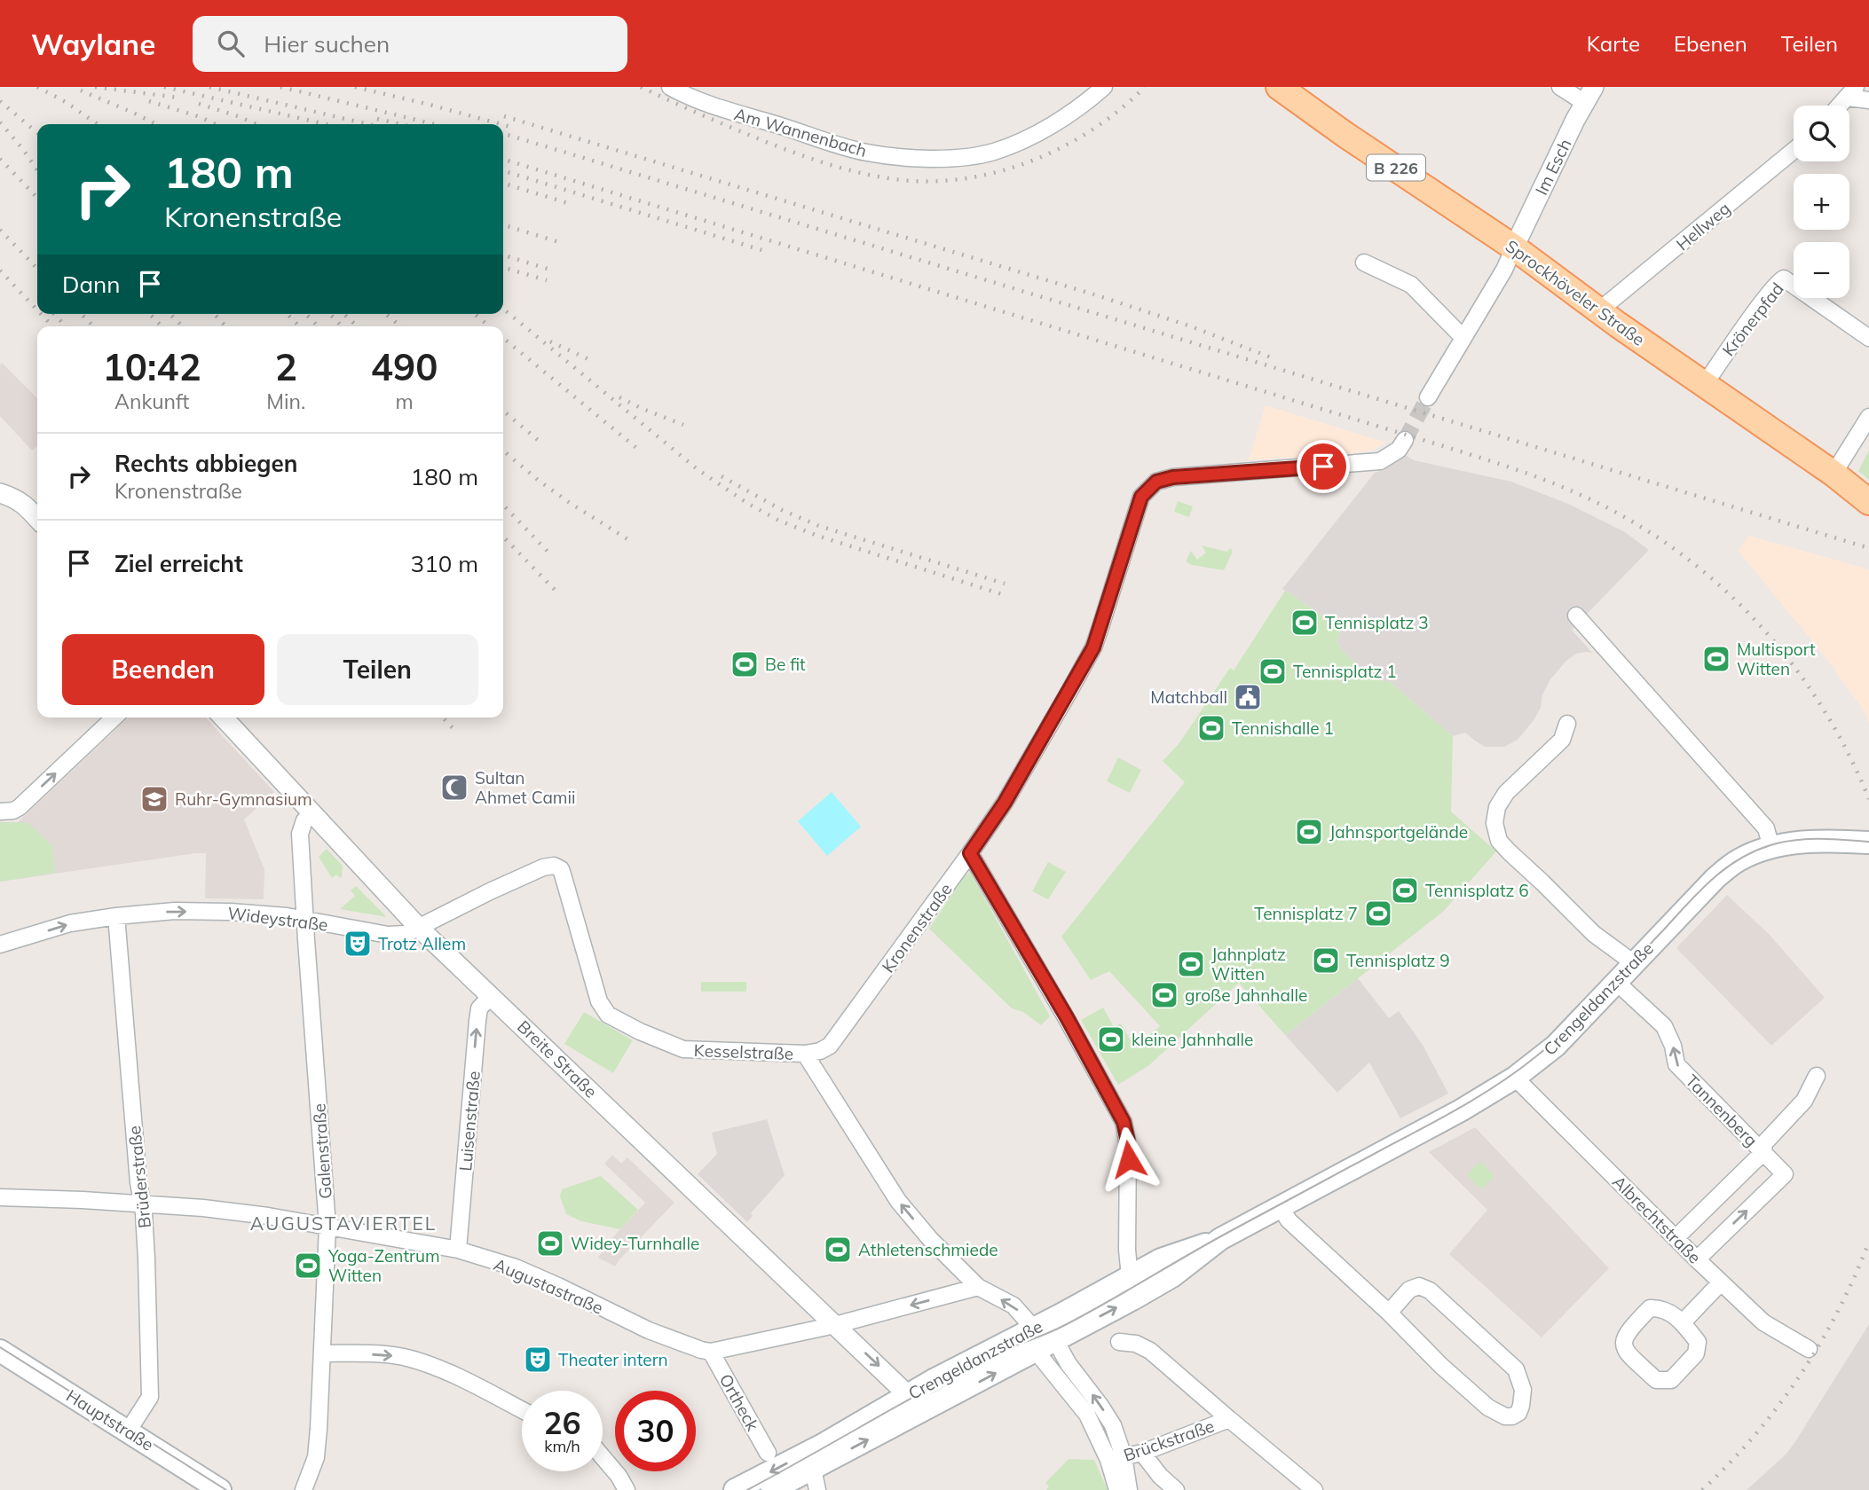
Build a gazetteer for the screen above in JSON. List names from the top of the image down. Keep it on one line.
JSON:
{"streets":{"main road":["B 226","Sprockhöveler Straße","Crengeldanzstraße","Hauptstraße"],"street":["Am Wannenbach","Im Esch","Hellweg","Krönerpfad","Wideystraße","Kronenstraße","Kesselstraße","Breite Straße","Tannenberg","Luisenstraße","Galenstraße","Brüderstraße","Albrechtstraße","Augustastraße","Ortheck","Brückstraße"]},"crossings":[["Im Esch","Sprockhöveler Straße"],["Hellweg","Sprockhöveler Straße"],["Sprockhöveler Straße","Krönerpfad"],["Wideystraße","Kesselstraße"],["Wideystraße","Breite Straße"],["Wideystraße","Galenstraße"],["Wideystraße","Brüderstraße"],["Kronenstraße","Kesselstraße"],["Crengeldanzstraße","Breite Straße"],["Crengeldanzstraße","Tannenberg"],["Crengeldanzstraße","Albrechtstraße"],["Kesselstraße","Augustastraße"],["Breite Straße","Luisenstraße"],["Breite Straße","Galenstraße"],["Breite Straße","Augustastraße"],["Tannenberg","Albrechtstraße"],["Luisenstraße","Augustastraße"],["Galenstraße","Augustastraße"],["Brüderstraße","Augustastraße"],["Brüderstraße","Hauptstraße"],["Augustastraße","Ortheck"]],"one_way":["Wideystraße","Kesselstraße","Luisenstraße"],"districts":["AUGUSTAVIERTEL"],"places":{"sports":["Tennisplatz 3","Multisport Witten","Be fit","Tennisplatz 1","Tennishalle 1","Jahnsportgelände","Tennisplatz 6","Tennisplatz 7","Tennisplatz 9","Jahnplatz Witten","große Jahnhalle","kleine Jahnhalle","Widey-Turnhalle","Athletenschmiede","Yoga-Zentrum Witten"],"public building":["Matchball"],"mosque":["Sultan Ahmet Camii"],"school or university":["Ruhr-Gymnasium"],"theatre":["Trotz Allem","Theater intern"]},"page":{"header":"Waylane","search":"Hier suchen","nav":["Karte","Ebenen","Teilen"],"map_buttons":["+","−"],"turn":["180 m","Kronenstraße"],"then":"Dann","eta":["10:42","Ankunft","2","Min.","490","m"],"list":[{"name":"Rechts abbiegen","note":"Kronenstraße","value":"180 m"},{"name":"Ziel erreicht","value":"310 m"}],"buttons":["Beenden","Teilen"],"speed":"26 km/h","limit":"30"}}
